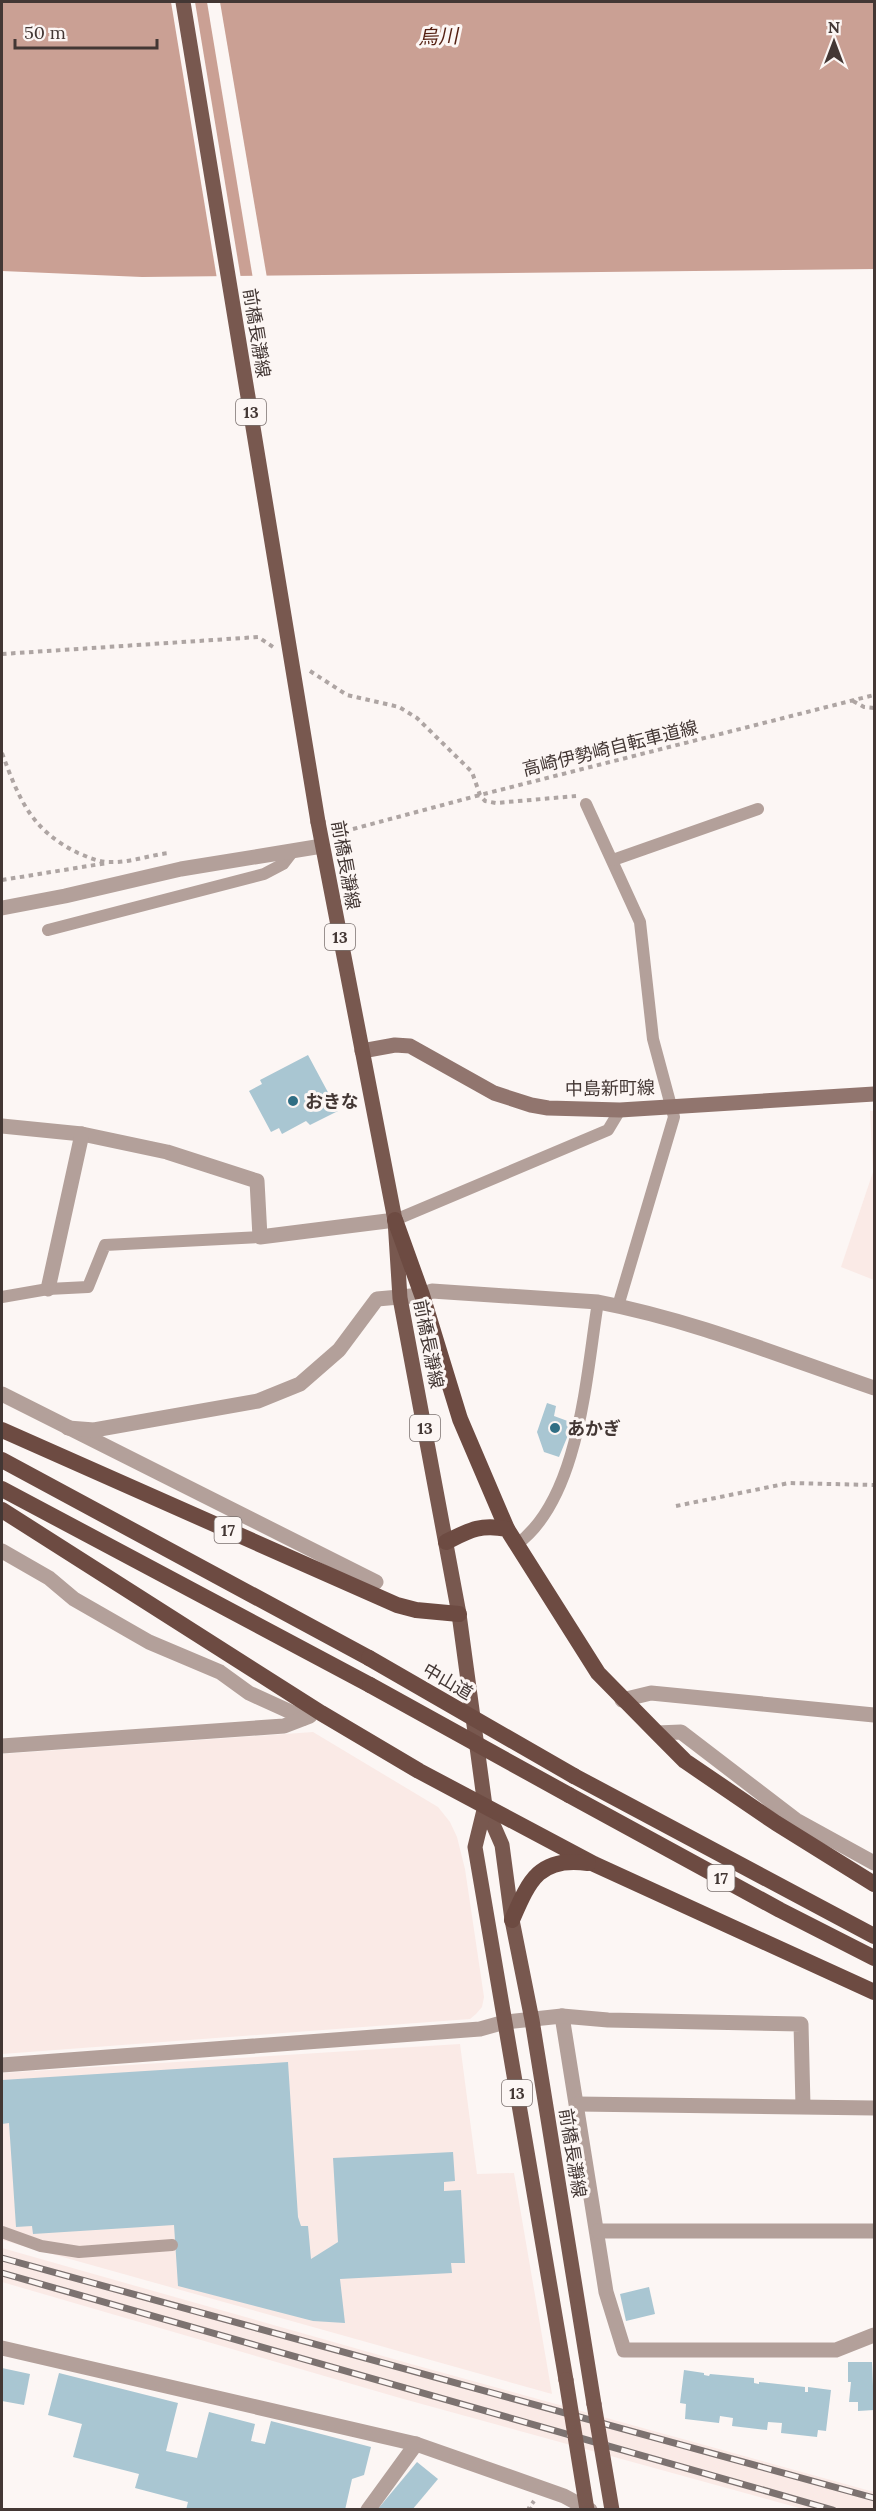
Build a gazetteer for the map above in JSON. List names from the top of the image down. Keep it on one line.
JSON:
{"streets":{"highway":["17","中山道"],"main road":["前橋長瀞線","13","中島新町線"],"path":["高崎伊勢崎自転車道線"]},"crossings":[["前橋長瀞線","中島新町線"],["前橋長瀞線","17"]],"water":["烏川"],"places":["おきな","あかぎ"],"scale_bar":"50 m","north":"top"}
